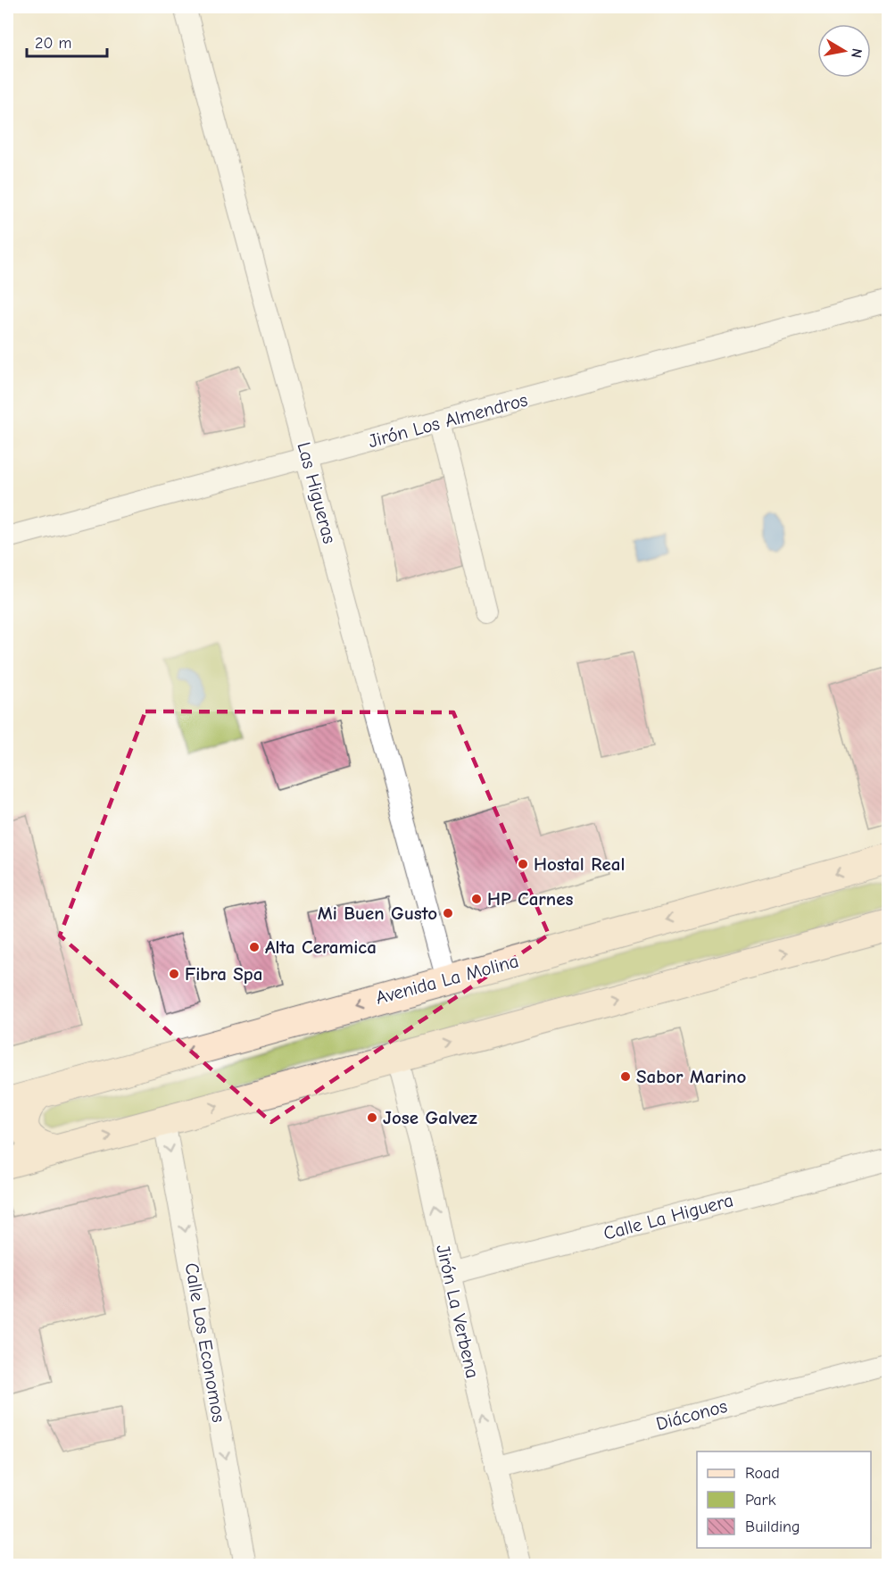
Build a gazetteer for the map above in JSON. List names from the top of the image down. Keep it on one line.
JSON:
{"streets":{"main road":["Avenida La Molina"],"street":["Jirón Los Almendros","Las Higueras","Calle La Higuera","Jirón La Verbena","Calle Los Economos","Diáconos"]},"crossings":[["Jirón Los Almendros","Las Higueras"],["Las Higueras","Avenida La Molina"],["Calle La Higuera","Jirón La Verbena"],["Jirón La Verbena","Diáconos"]],"one_way":["Jirón La Verbena","Calle Los Economos"],"places":["Hostal Real","HP Carnes","Mi Buen Gusto","Alta Ceramica","Fibra Spa","Sabor Marino","Jose Galvez"],"legend":["Road","Park","Building"],"scale_bar":"20 m","north":"right"}
